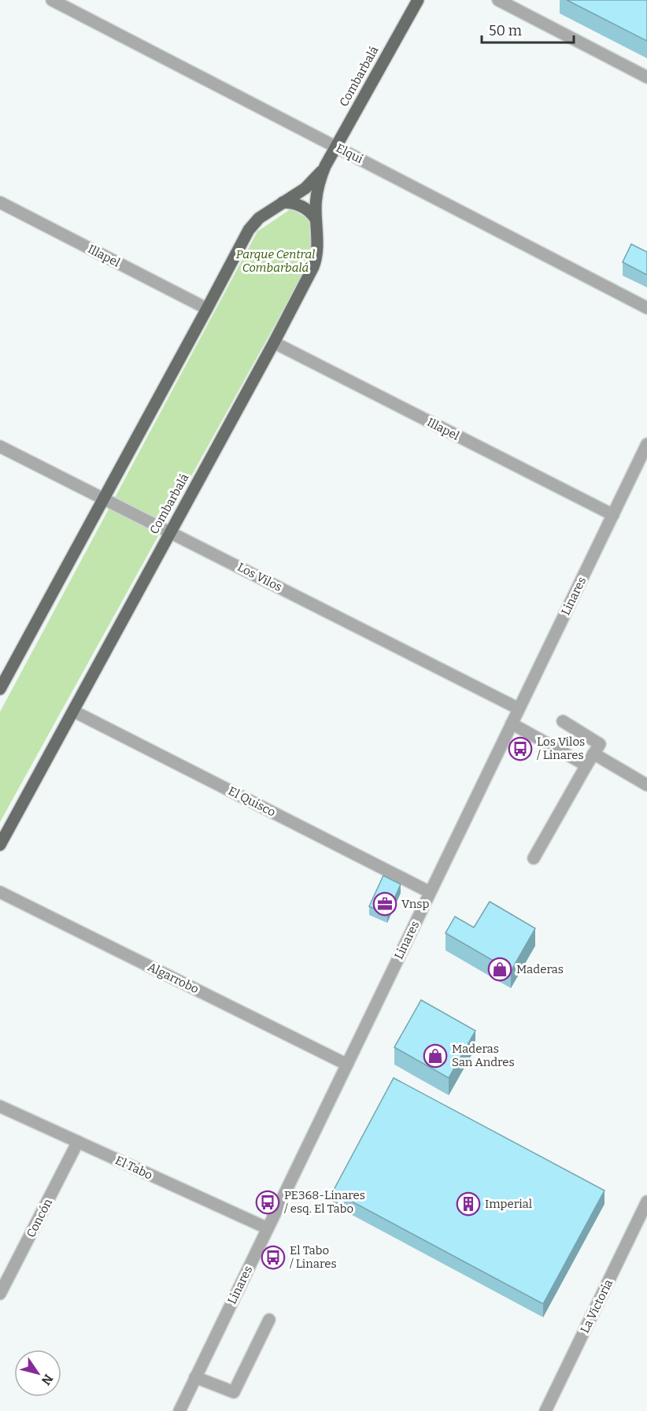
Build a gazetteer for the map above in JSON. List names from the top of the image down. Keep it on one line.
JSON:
{"streets":{"main road":["Combarbalá"],"street":["Elqui","Illapel","Los Vilos","Linares","El Quisco","Algarrobo","El Tabo","Concón","La Victoria"]},"crossings":[["Combarbalá","Elqui"],["Combarbalá","Illapel"],["Combarbalá","Los Vilos"],["Combarbalá","El Quisco"],["Illapel","Linares"],["Los Vilos","Linares"],["Linares","El Quisco"],["Linares","Algarrobo"],["Linares","El Tabo"],["El Tabo","Concón"]],"parks":["Parque Central Combarbalá"],"places":{"bus stop":["Los Vilos / Linares","PE368-Linares / esq. El Tabo","El Tabo / Linares"],"office":["Vnsp"],"shop":["Maderas","Maderas San Andres"],"building":["Imperial"]},"scale_bar":"50 m","north":"bottom right"}
